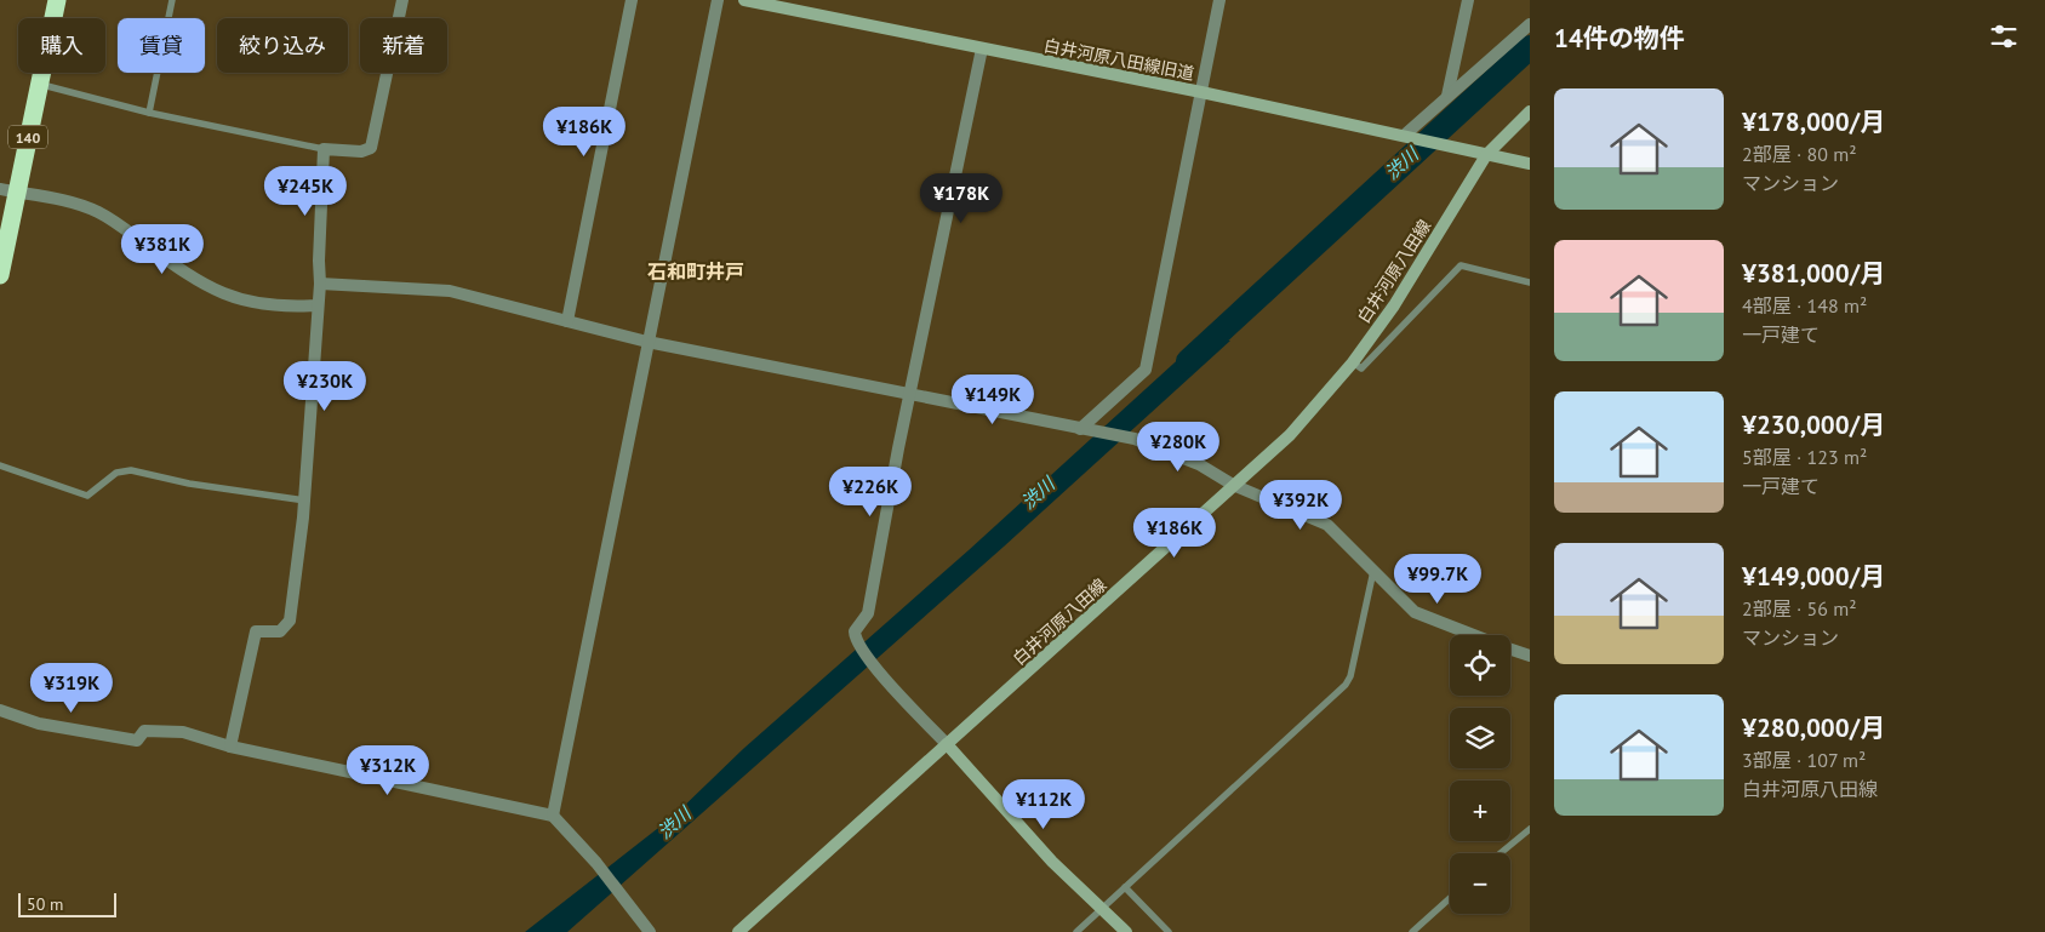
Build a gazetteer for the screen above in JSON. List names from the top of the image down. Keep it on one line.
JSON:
{"streets":{"highway":["140"],"main road":["白井河原八田線旧道","白井河原八田線"]},"crossings":[["白井河原八田線旧道","白井河原八田線"]],"districts":["石和町井戸"],"water":["渋川"],"scale_bar":"50 m","page":{"heading":"14件の物件","chip":["購入","賃貸","絞り込み","新着"],"list":[{"name":"¥178,000/月","note":"2部屋 · 80 m² · マンション"},{"name":"¥381,000/月","note":"4部屋 · 148 m² · 一戸建て"},{"name":"¥230,000/月","note":"5部屋 · 123 m² · 一戸建て"},{"name":"¥149,000/月","note":"2部屋 · 56 m² · マンション"},{"name":"¥280,000/月","note":"3部屋 · 107 m² · 白井河原八田線"}],"price":["¥186K","¥245K","¥178K","¥381K","¥230K","¥149K","¥280K","¥226K","¥392K","¥186K","¥99.7K","¥319K","¥312K","¥112K"],"map_buttons":["+","−"],"scale":"50 m"}}
